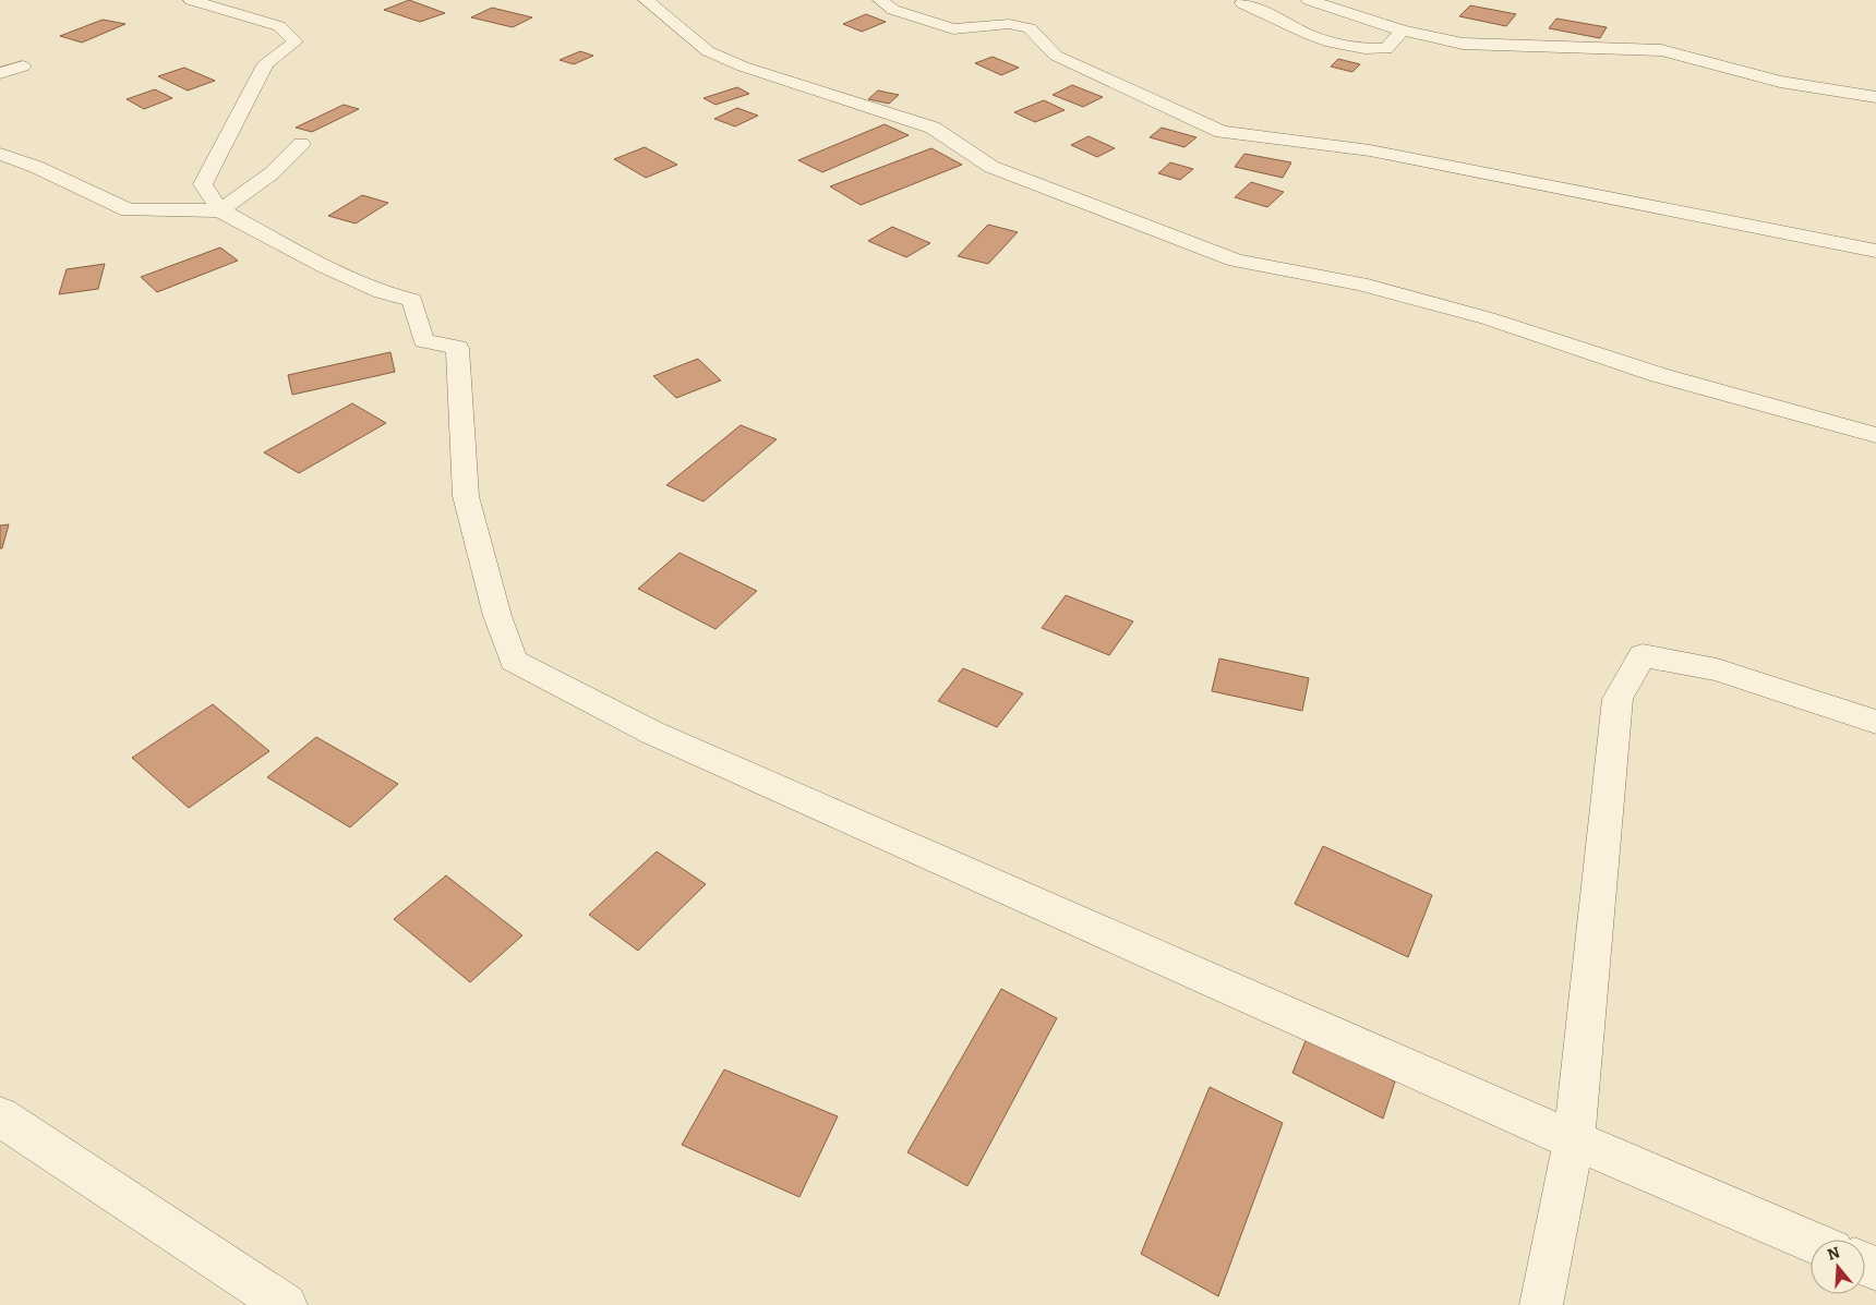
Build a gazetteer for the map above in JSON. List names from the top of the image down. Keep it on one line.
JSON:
{"north":"top"}
